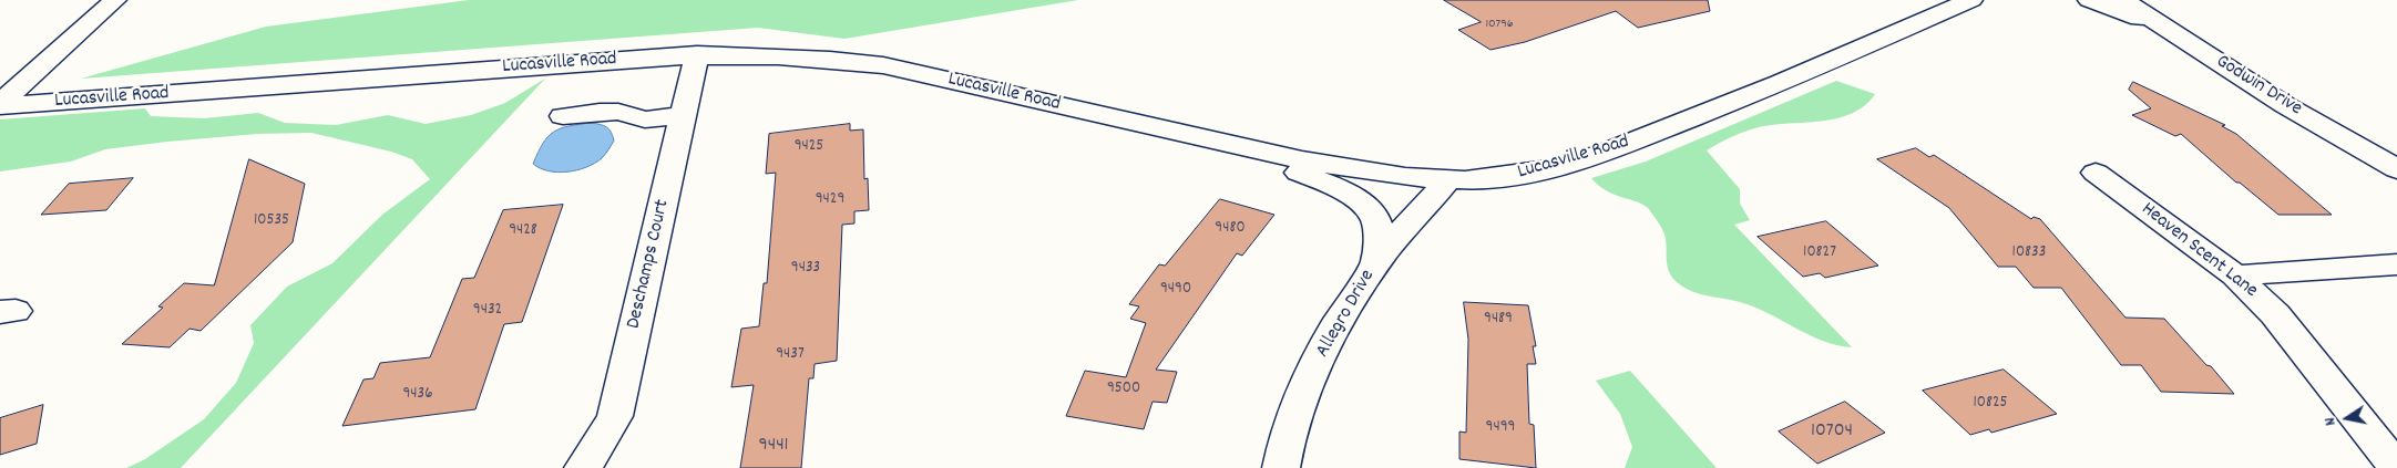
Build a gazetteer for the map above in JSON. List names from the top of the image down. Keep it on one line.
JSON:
{"streets":{"street":["Lucasville Road","Godwin Drive","Heaven Scent Lane","Deschamps Court","Allegro Drive"]},"crossings":[["Lucasville Road","Deschamps Court"],["Lucasville Road","Allegro Drive"]],"house_numbers":["10796","9425","9429","10535","9480","9428","10827","10833","9433","9490","9432","9489","9437","9500","9436","10825","9499","10704","9441"],"north":"left"}
